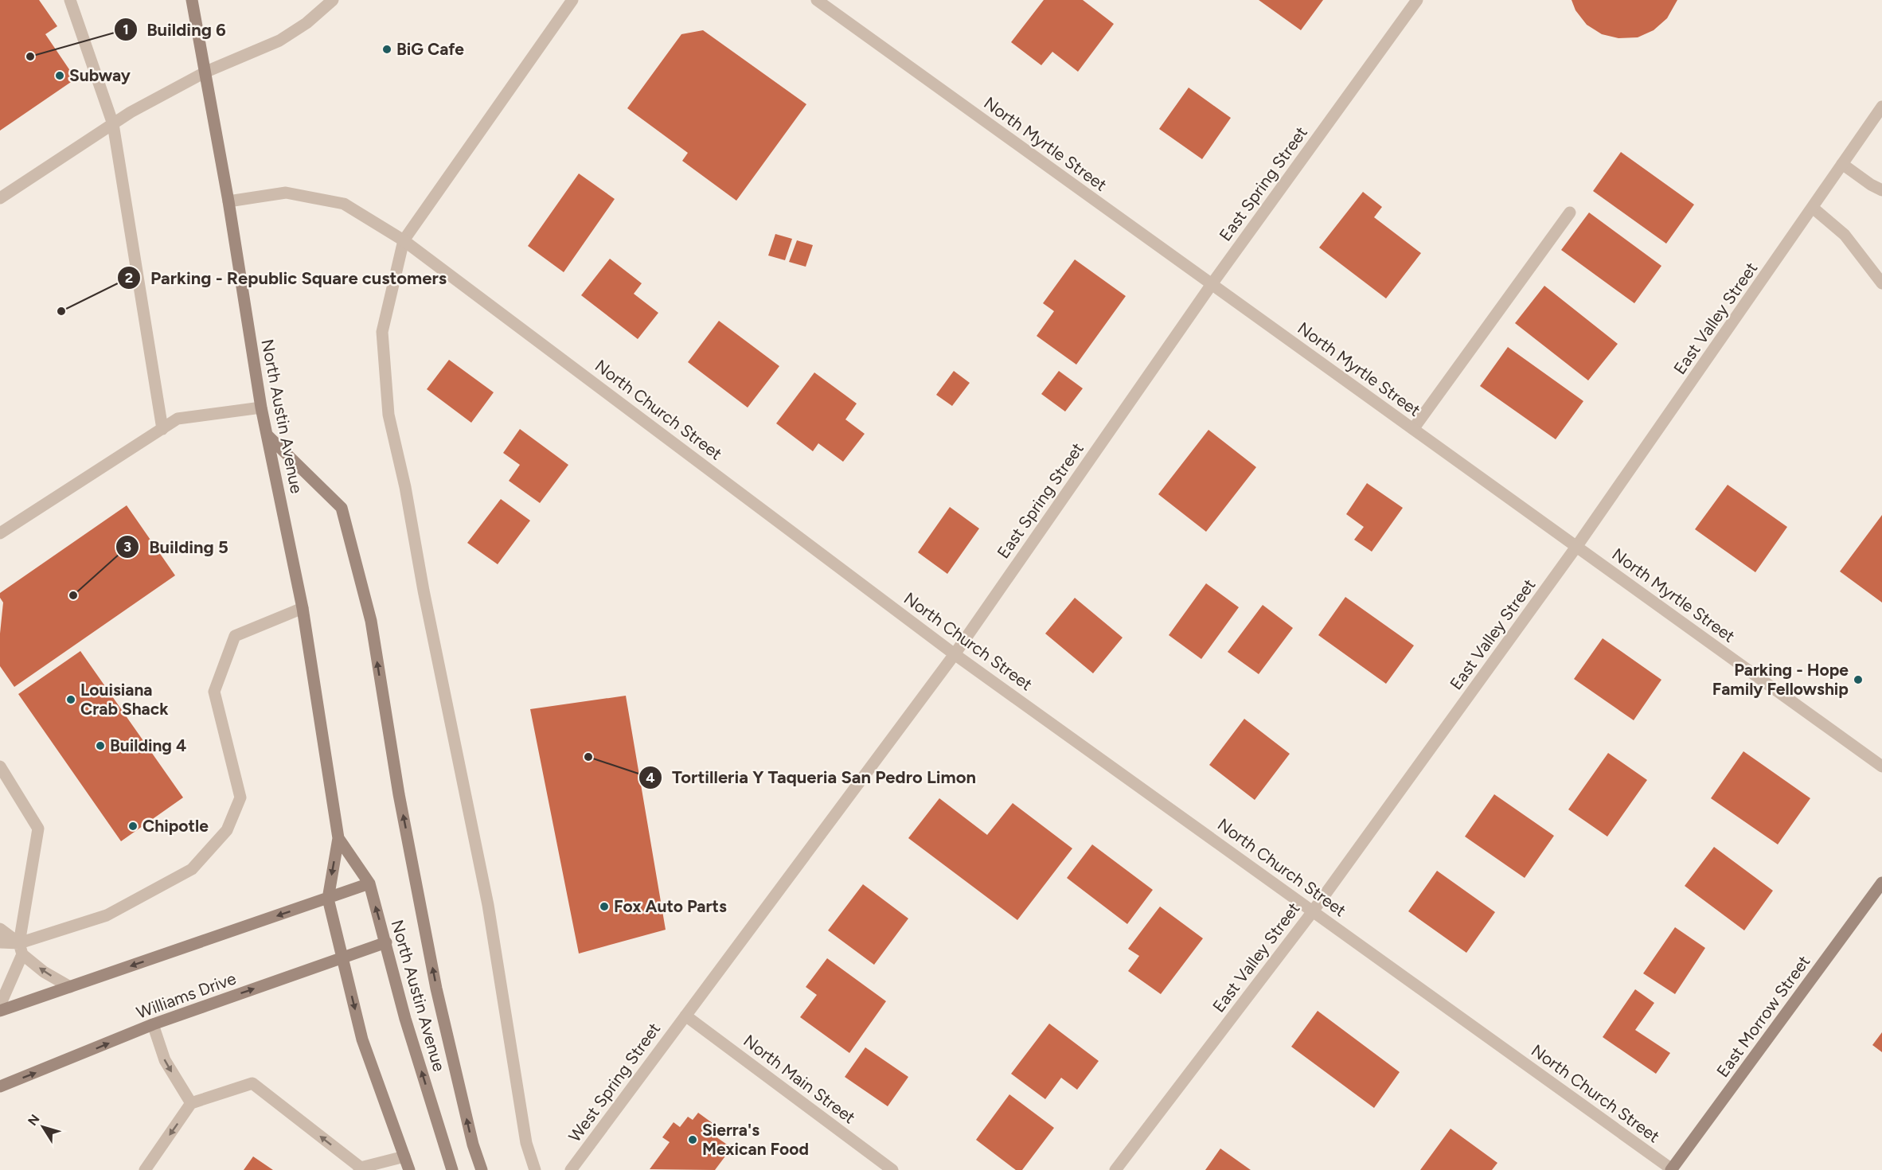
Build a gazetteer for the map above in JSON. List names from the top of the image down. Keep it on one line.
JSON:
{"streets":{"main road":["North Austin Avenue","Williams Drive","East Morrow Street"],"street":["North Myrtle Street","East Spring Street","East Valley Street","North Church Street","North Main Street","West Spring Street"]},"crossings":[["North Myrtle Street","East Spring Street"],["North Myrtle Street","East Valley Street"],["East Spring Street","North Church Street"],["East Spring Street","North Main Street"],["East Spring Street","West Spring Street"],["East Valley Street","North Church Street"],["North Church Street","North Austin Avenue"],["North Church Street","East Morrow Street"],["North Austin Avenue","Williams Drive"],["North Main Street","West Spring Street"]],"places":["BiG Cafe","Building 6","Subway","Parking - Republic Square customers","Building 5","Parking - Hope Family Fellowship","Louisiana Crab Shack","Building 4","Tortilleria Y Taqueria San Pedro Limon","Chipotle","Fox Auto Parts","Sierra's Mexican Food"],"north":"top left"}
